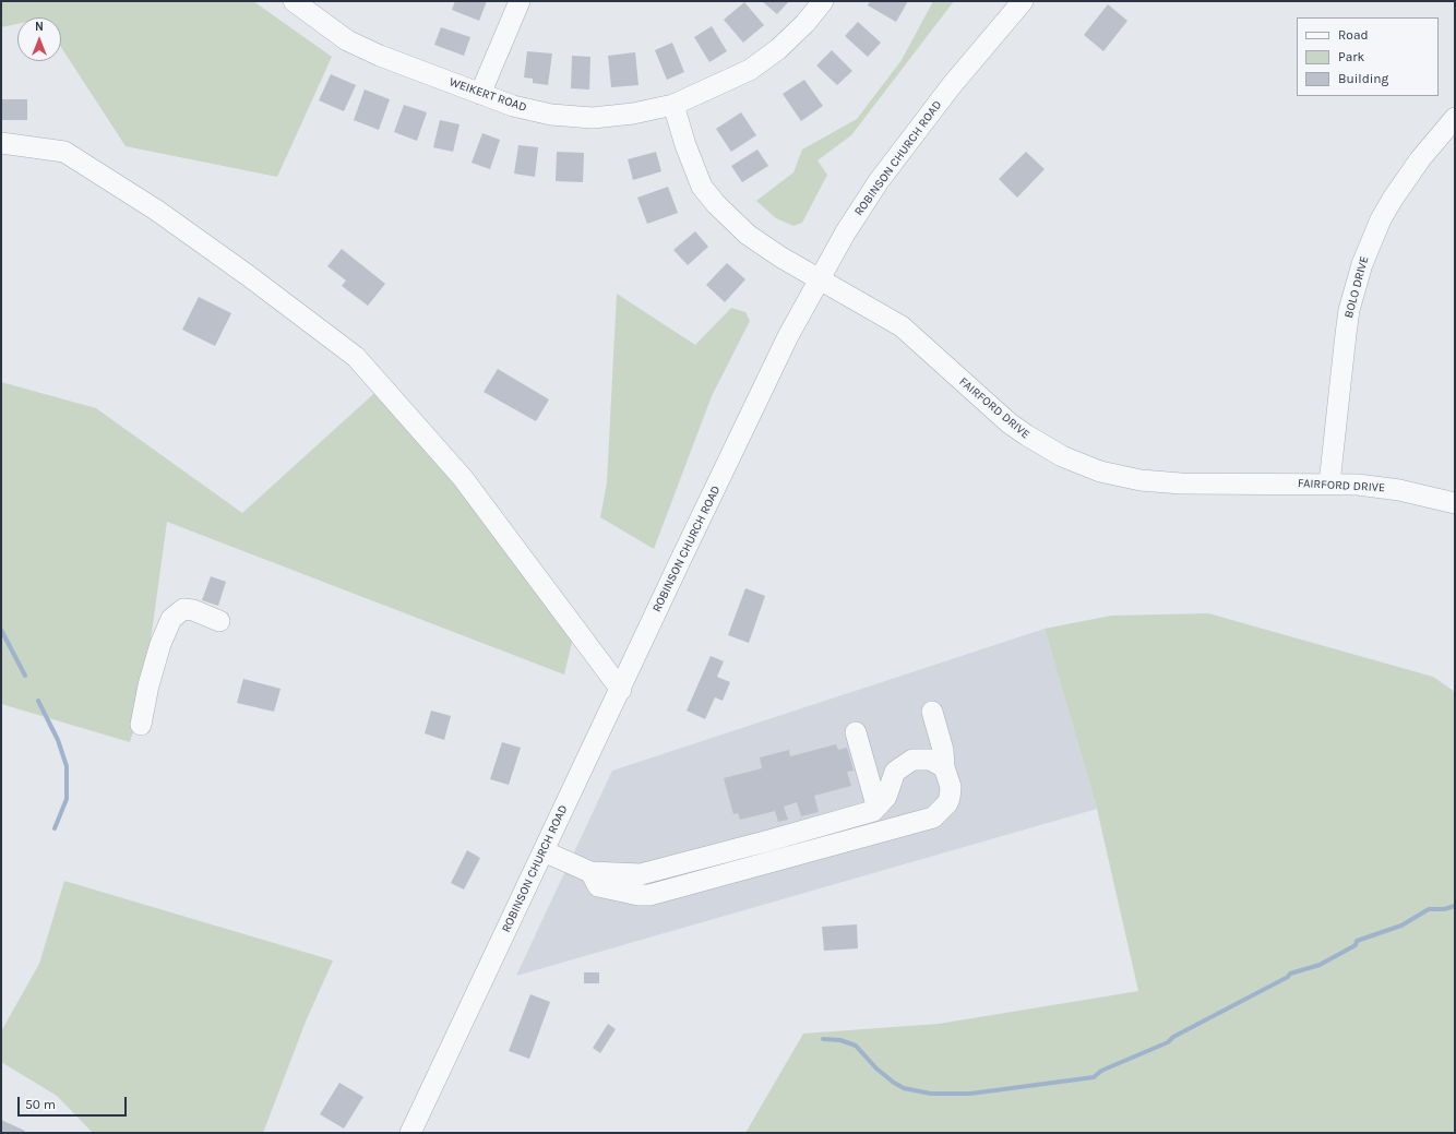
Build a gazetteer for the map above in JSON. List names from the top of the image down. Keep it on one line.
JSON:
{"streets":{"street":["WEIKERT ROAD","ROBINSON CHURCH ROAD","BOLO DRIVE","FAIRFORD DRIVE"]},"crossings":[["WEIKERT ROAD","FAIRFORD DRIVE"],["ROBINSON CHURCH ROAD","FAIRFORD DRIVE"],["BOLO DRIVE","FAIRFORD DRIVE"]],"legend":["Road","Park","Building"],"scale_bar":"50 m","north":"top"}
